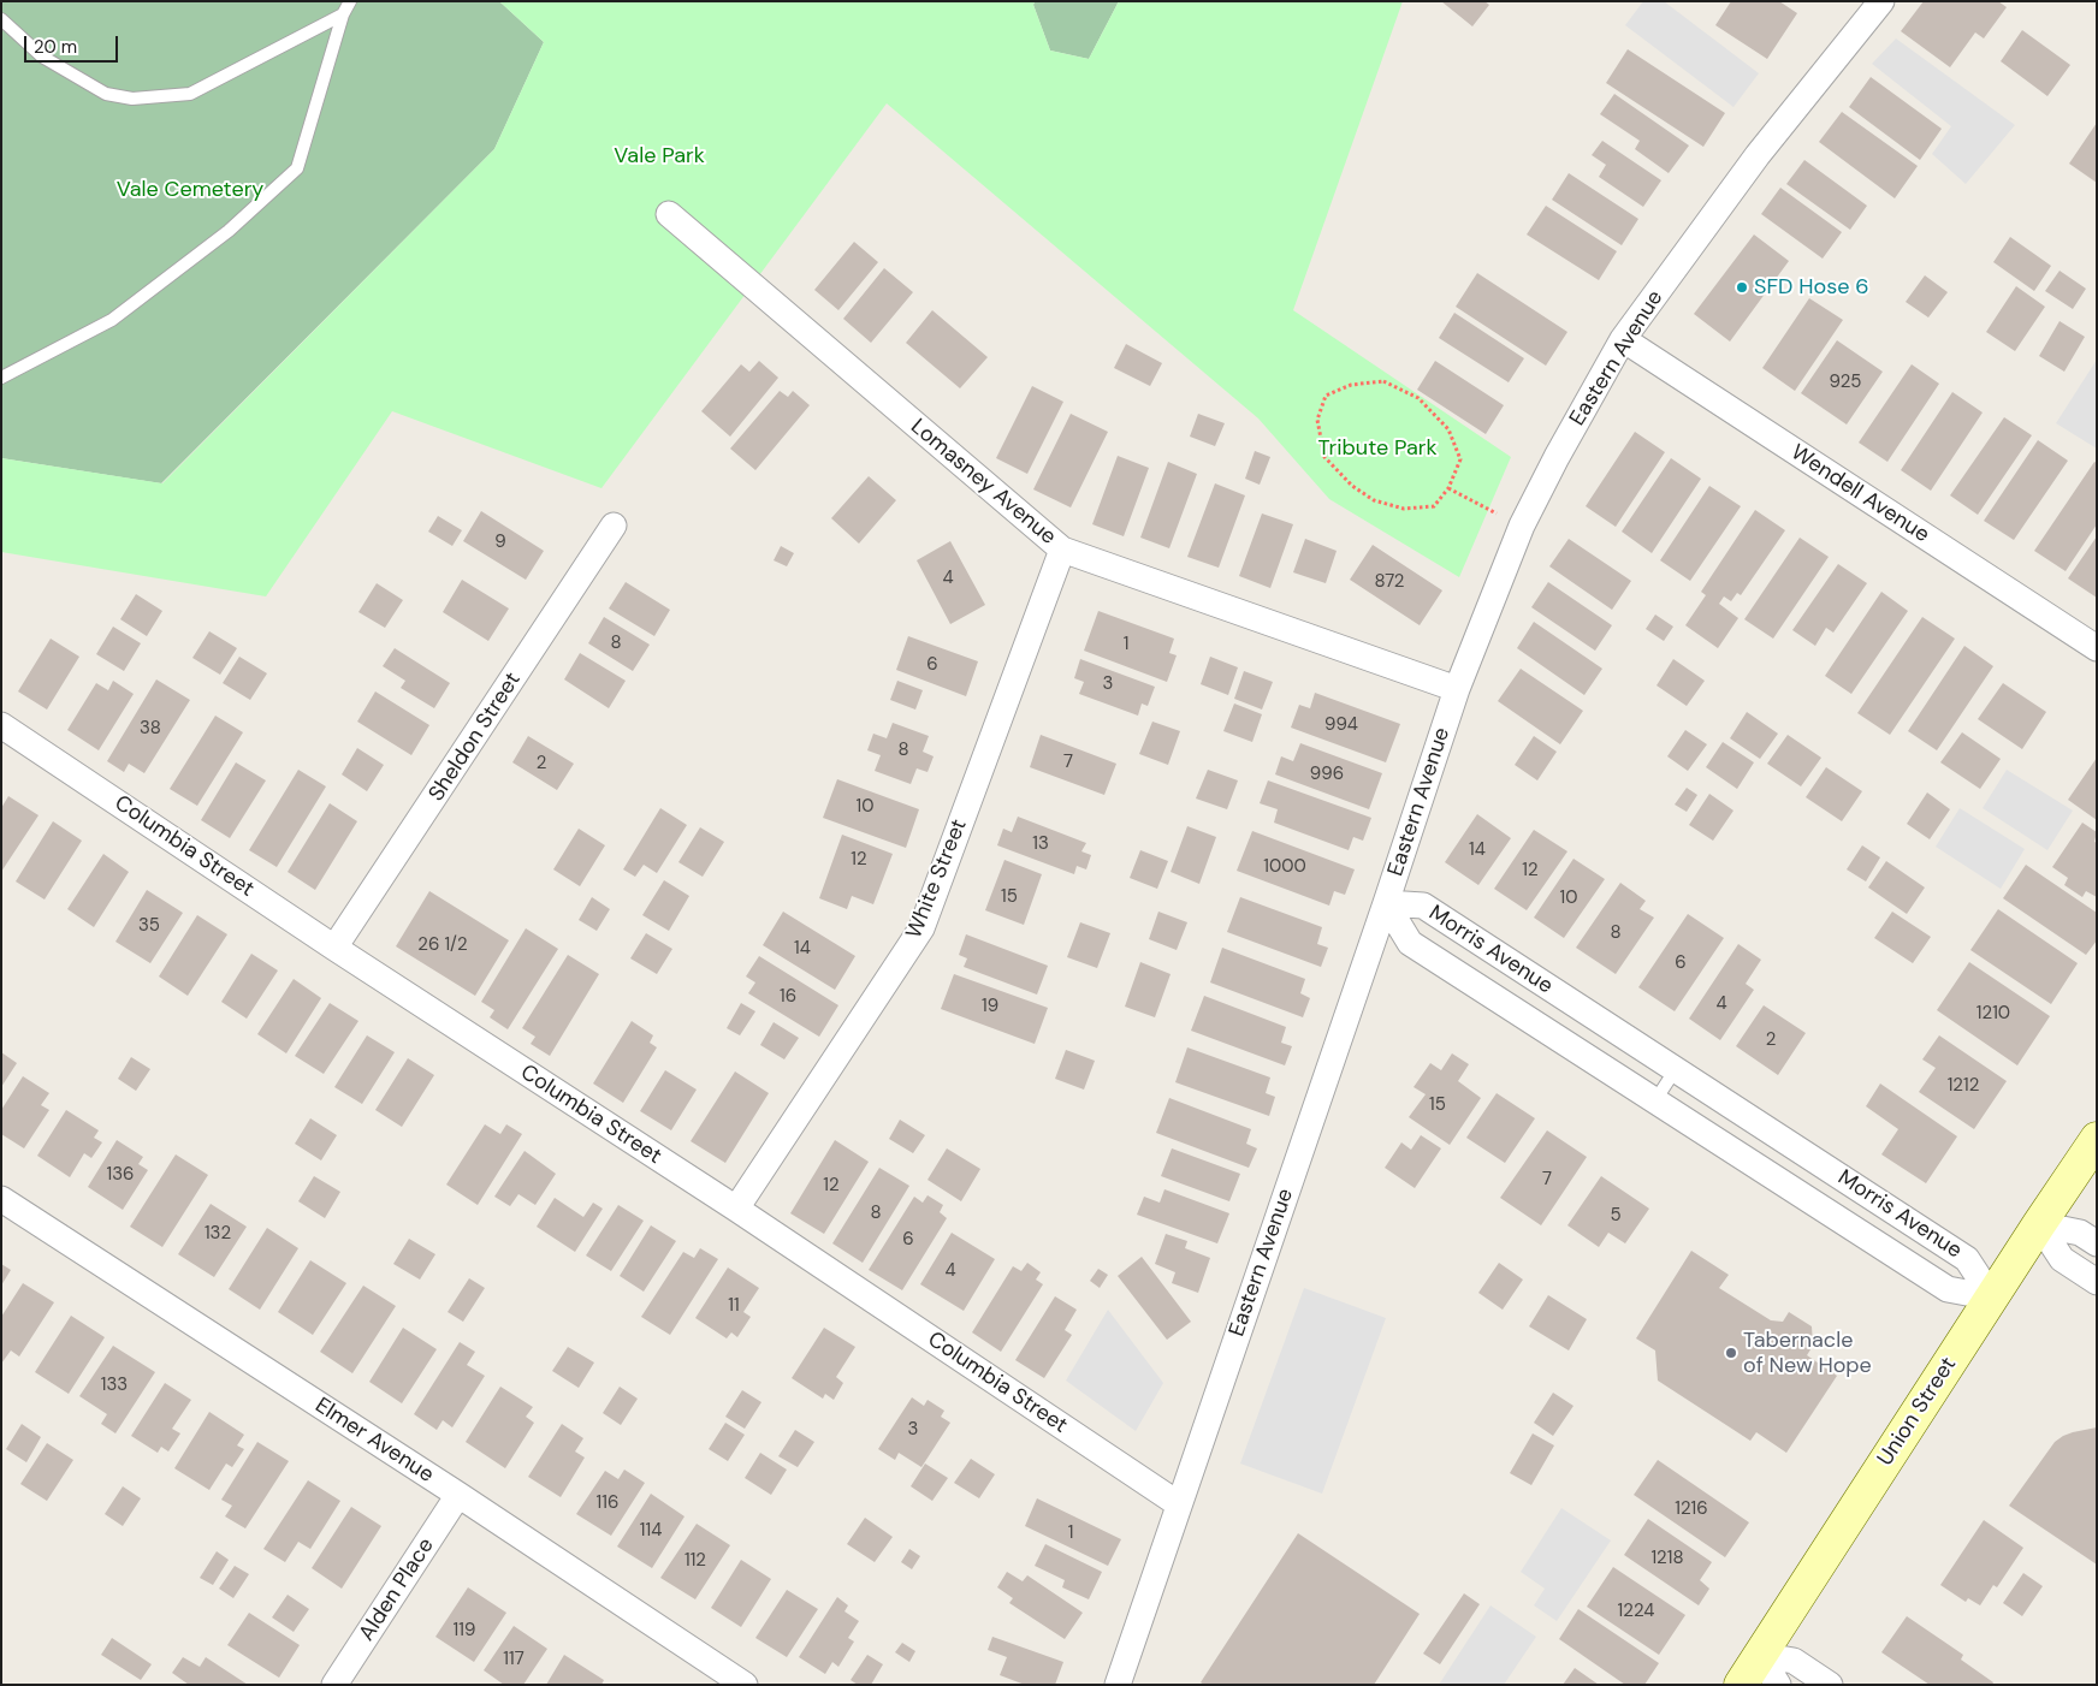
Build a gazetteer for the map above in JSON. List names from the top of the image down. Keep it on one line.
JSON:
{"streets":{"main road":["Union Street"],"street":["Eastern Avenue","Lomasney Avenue","Wendell Avenue","Sheldon Street","Columbia Street","White Street","Morris Avenue","Elmer Avenue","Alden Place"]},"crossings":[["Eastern Avenue","Lomasney Avenue"],["Eastern Avenue","Wendell Avenue"],["Eastern Avenue","Columbia Street"],["Eastern Avenue","Morris Avenue"],["Lomasney Avenue","White Street"],["Sheldon Street","Columbia Street"],["Columbia Street","White Street"],["Morris Avenue","Union Street"],["Elmer Avenue","Alden Place"]],"parks":["Vale Park","Vale Cemetery","Tribute Park"],"places":["SFD Hose 6","Tabernacle of New Hope"],"house_numbers":["925","9","4","872","8","1","6","3","994","38","8","7","2","996","10","13","14","12","1000","12","15","10","35","8","26 1/2","14","6","16","4","19","1210","2","1212","15","136","7","12","8","5","132","6","4","11","133","3","116","1216","114","1","1218","112","1224","119","117"],"scale_bar":"20 m"}
